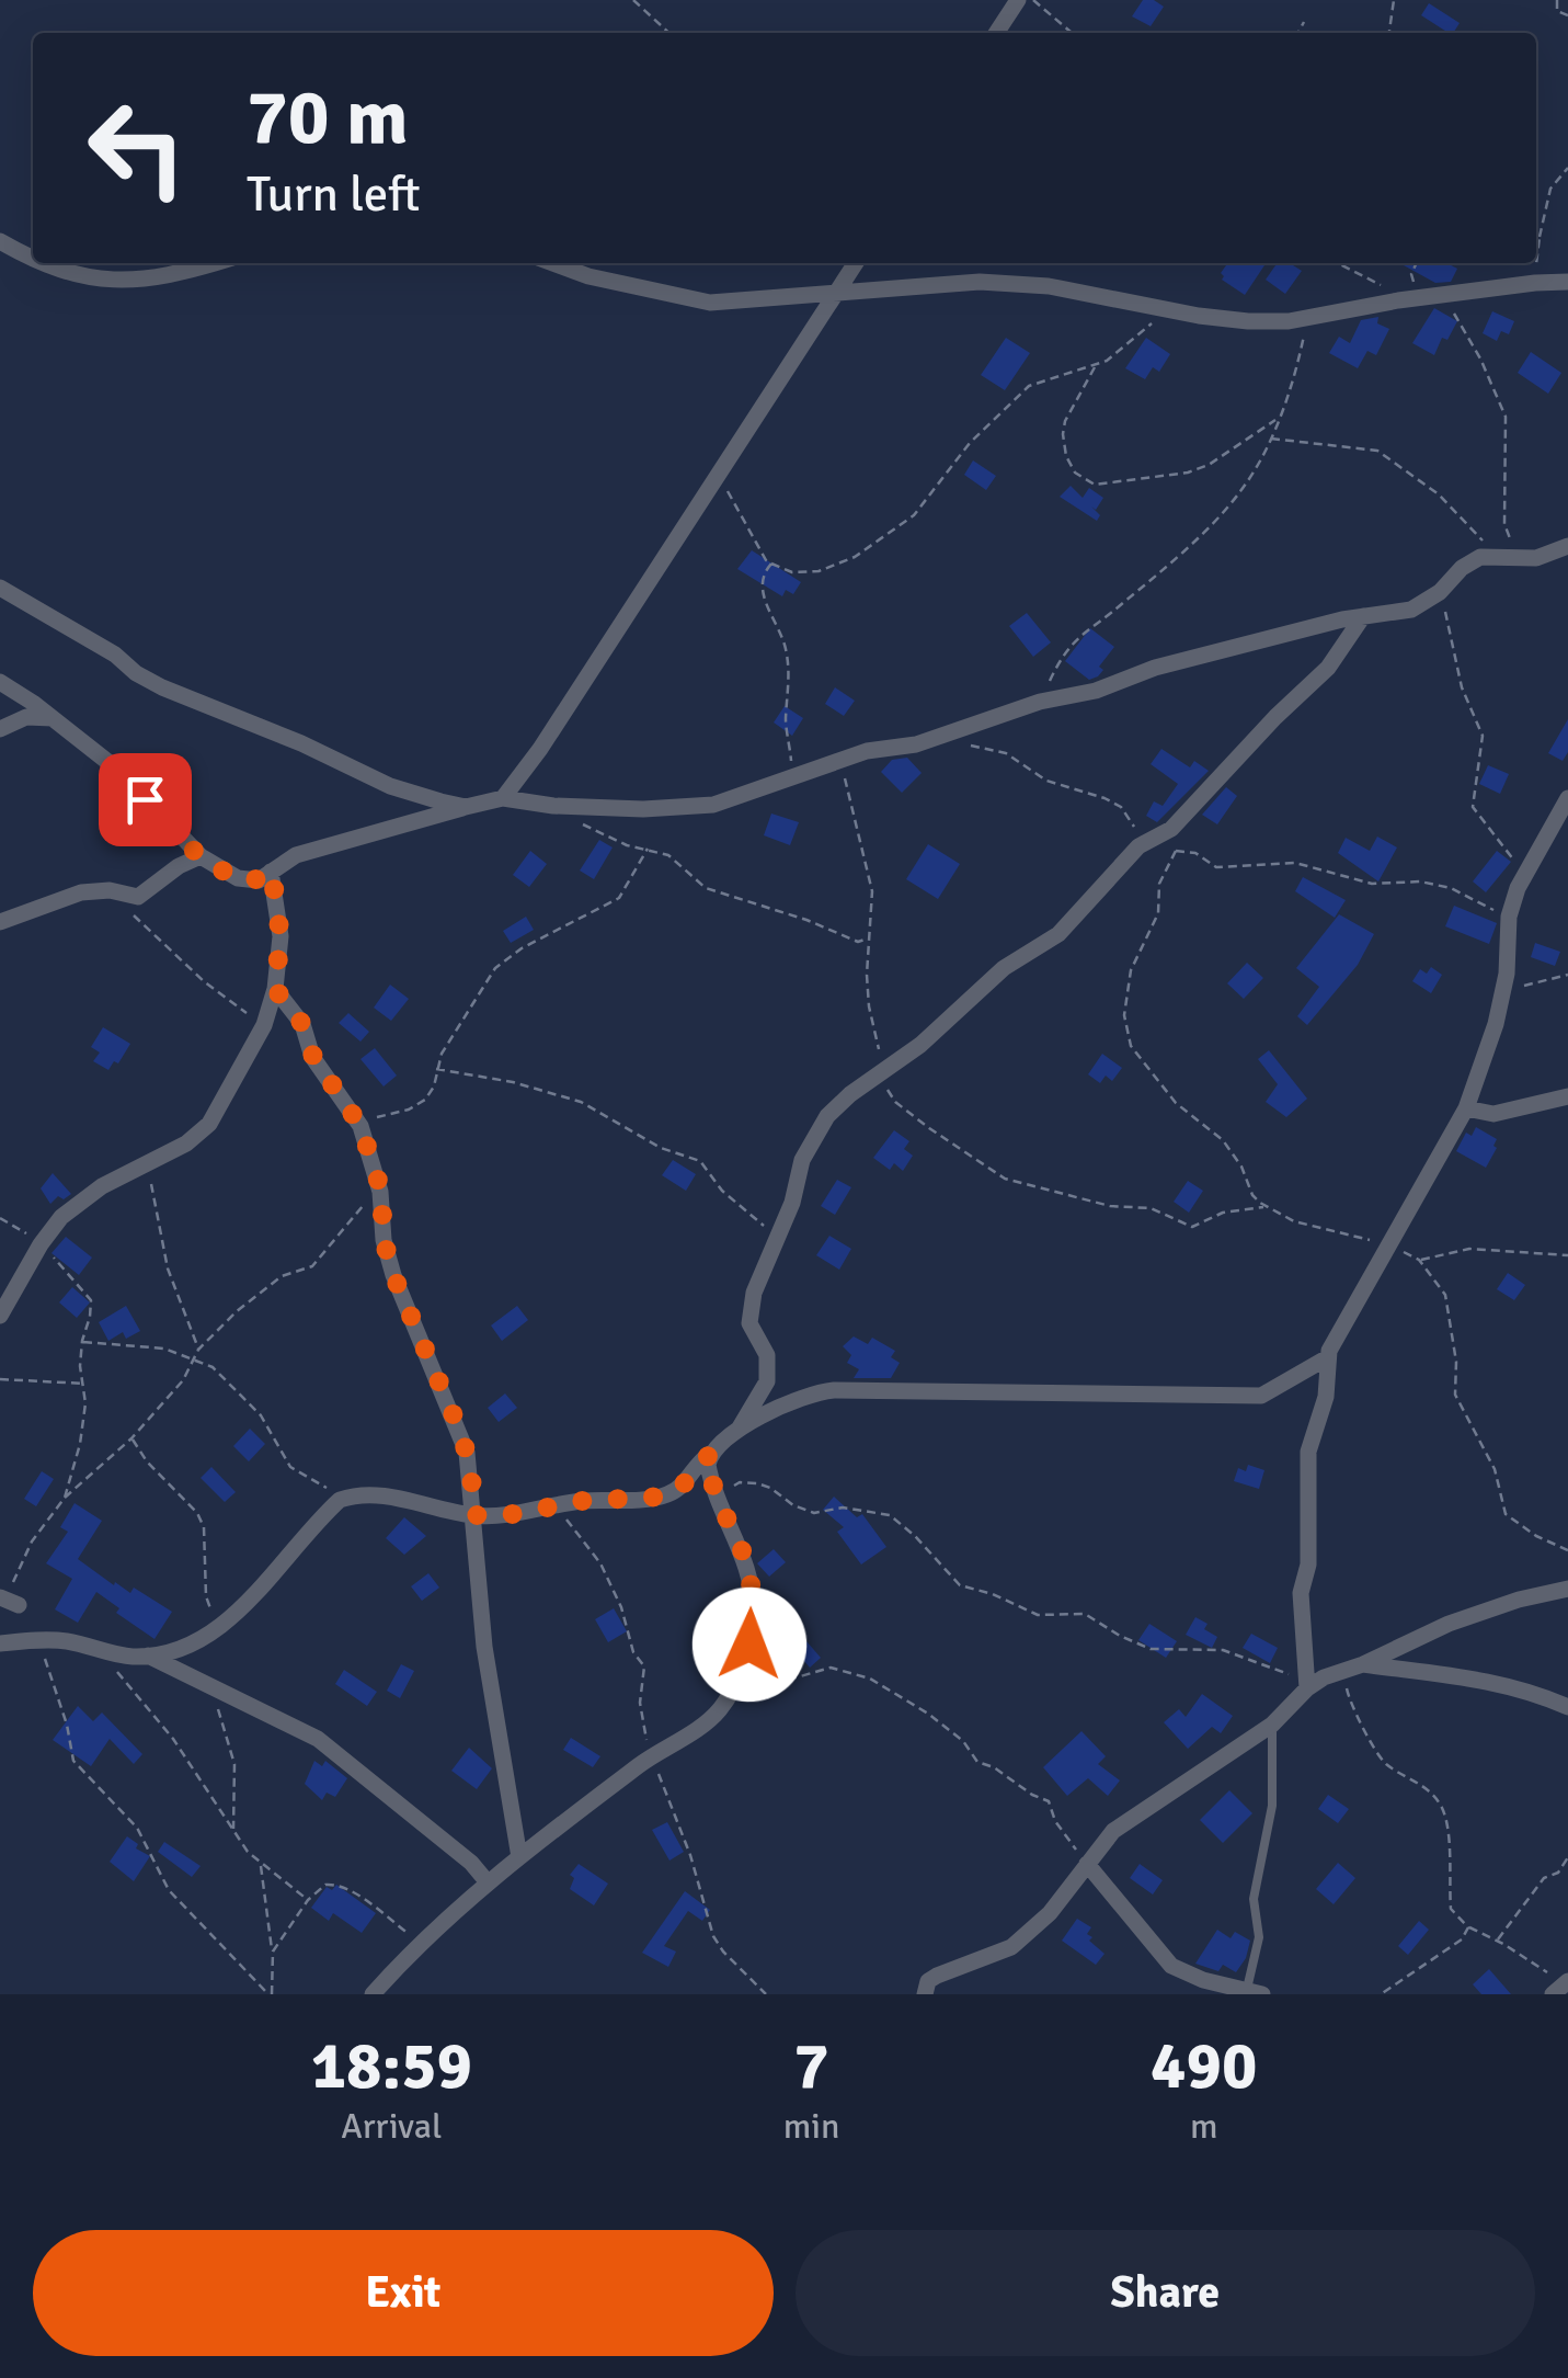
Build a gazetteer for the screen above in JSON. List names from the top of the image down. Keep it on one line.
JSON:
{"page":{"turn":["70 m","Turn left"],"eta":["18:59","Arrival","7","min","490","m"],"buttons":["Exit","Share"]}}
